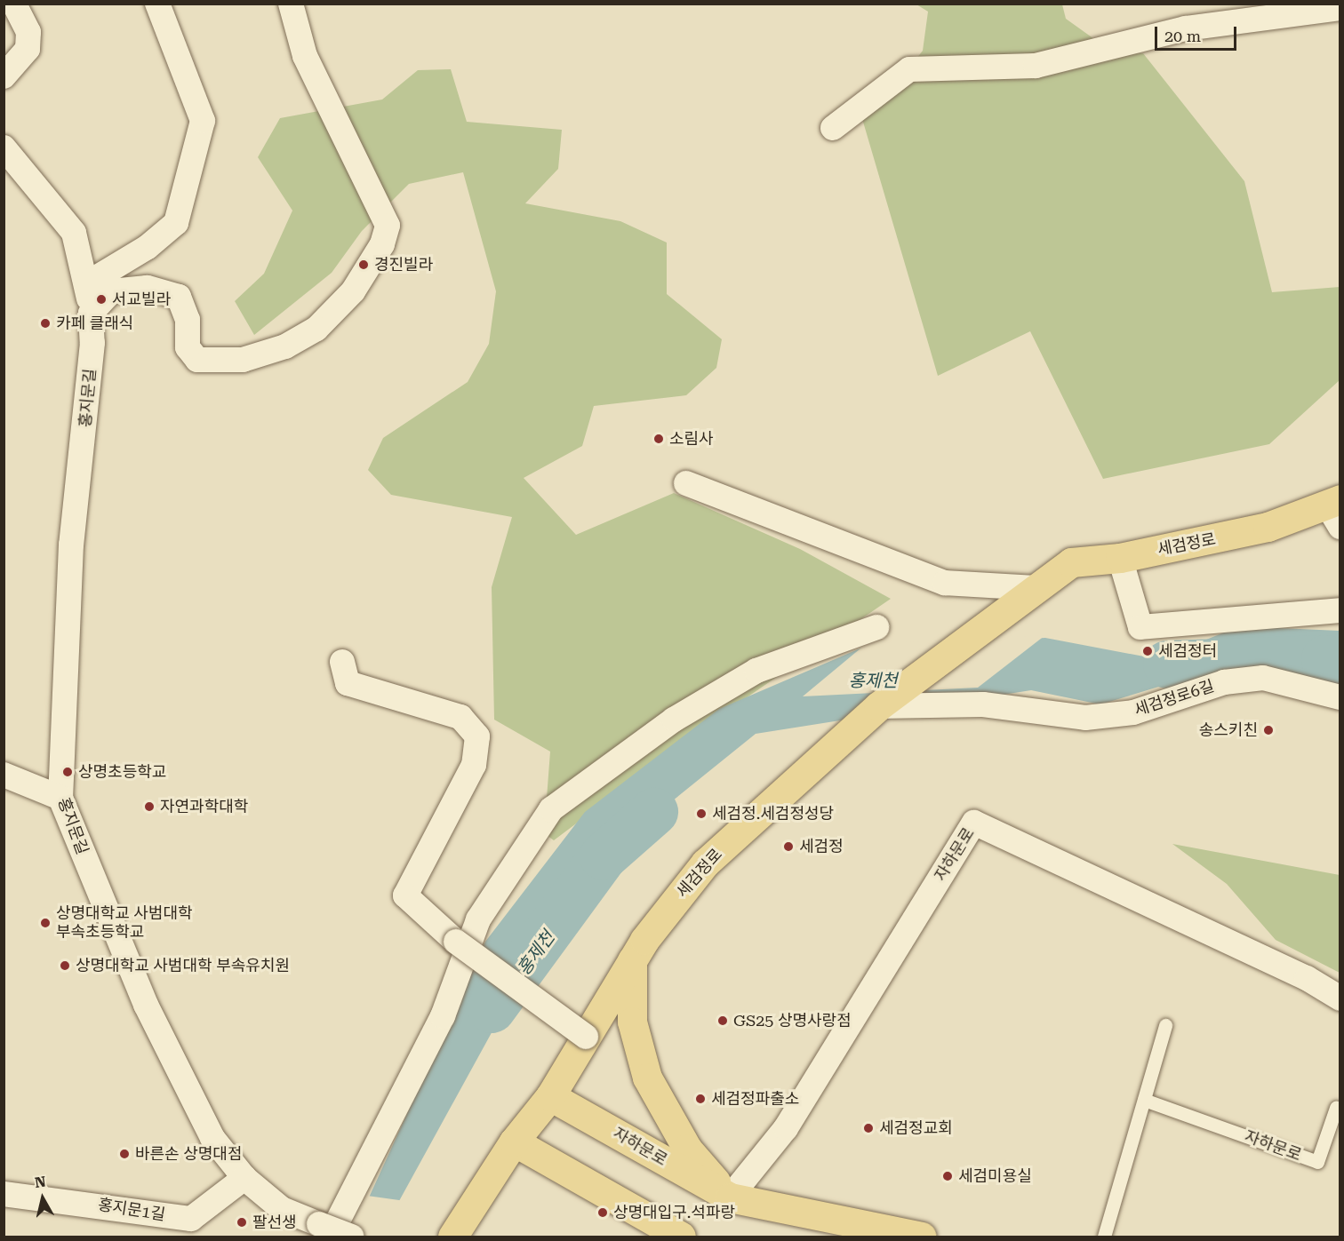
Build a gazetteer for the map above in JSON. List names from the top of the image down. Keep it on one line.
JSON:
{"streets":{"main road":["세검정로","자하문로"],"street":["홍지문길","세검정로6길","홍지문1길"]},"crossings":[["홍지문길","홍지문1길"],["세검정로","세검정로6길"],["세검정로","자하문로"]],"water":["홍제천"],"places":["경진빌라","서교빌라","카페 클래식","소림사","세검정터","송스키친","상명초등학교","자연과학대학","세검정.세검정성당","세검정","상명대학교 사범대학 부속초등학교","상명대학교 사범대학 부속유치원","GS25 상명사랑점","세검정파출소","세검정교회","바른손 상명대점","세검미용실","상명대입구.석파랑","팔선생"],"scale_bar":"20 m","north":"top"}
